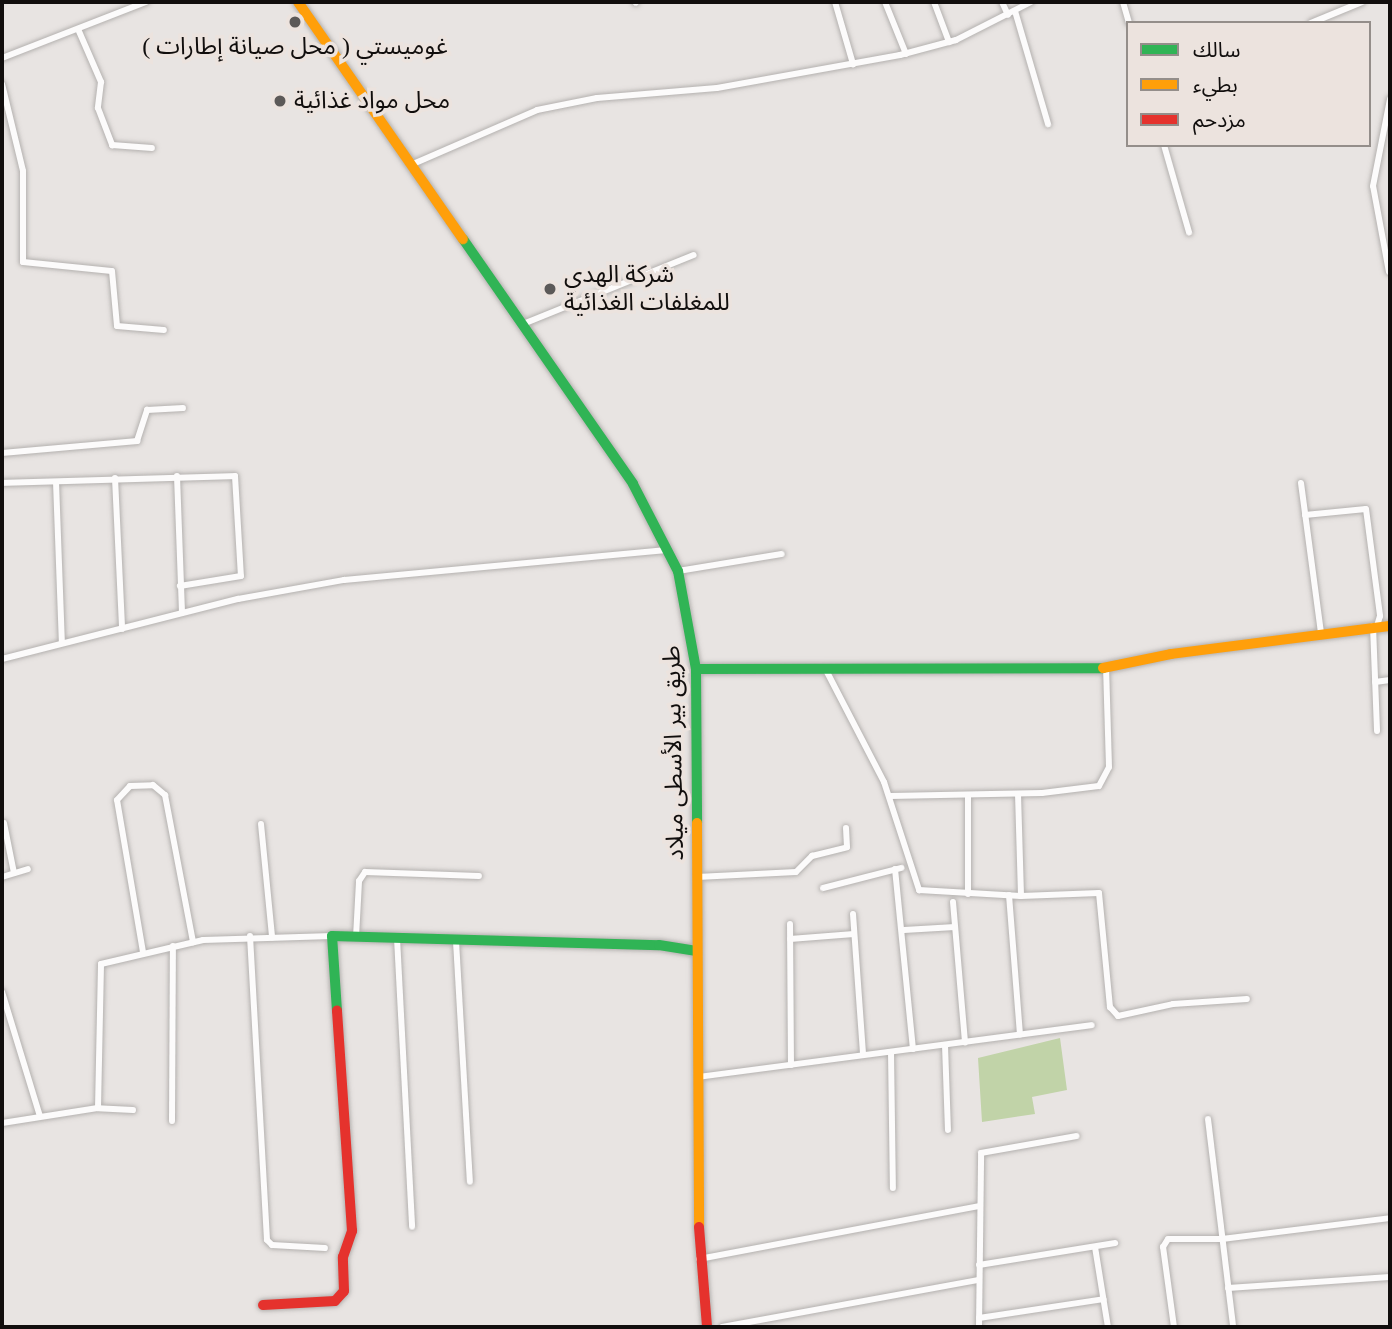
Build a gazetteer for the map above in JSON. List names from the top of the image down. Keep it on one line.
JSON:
{"streets":{"street":["طريق بير الأسطى ميلاد"]},"places":["غوميستي ( محل صيانة إطارات )","محل مواد غذائية","شركة الهدي للمغلفات الغذائية"],"legend":["سالك","بطيء","مزدحم"]}
